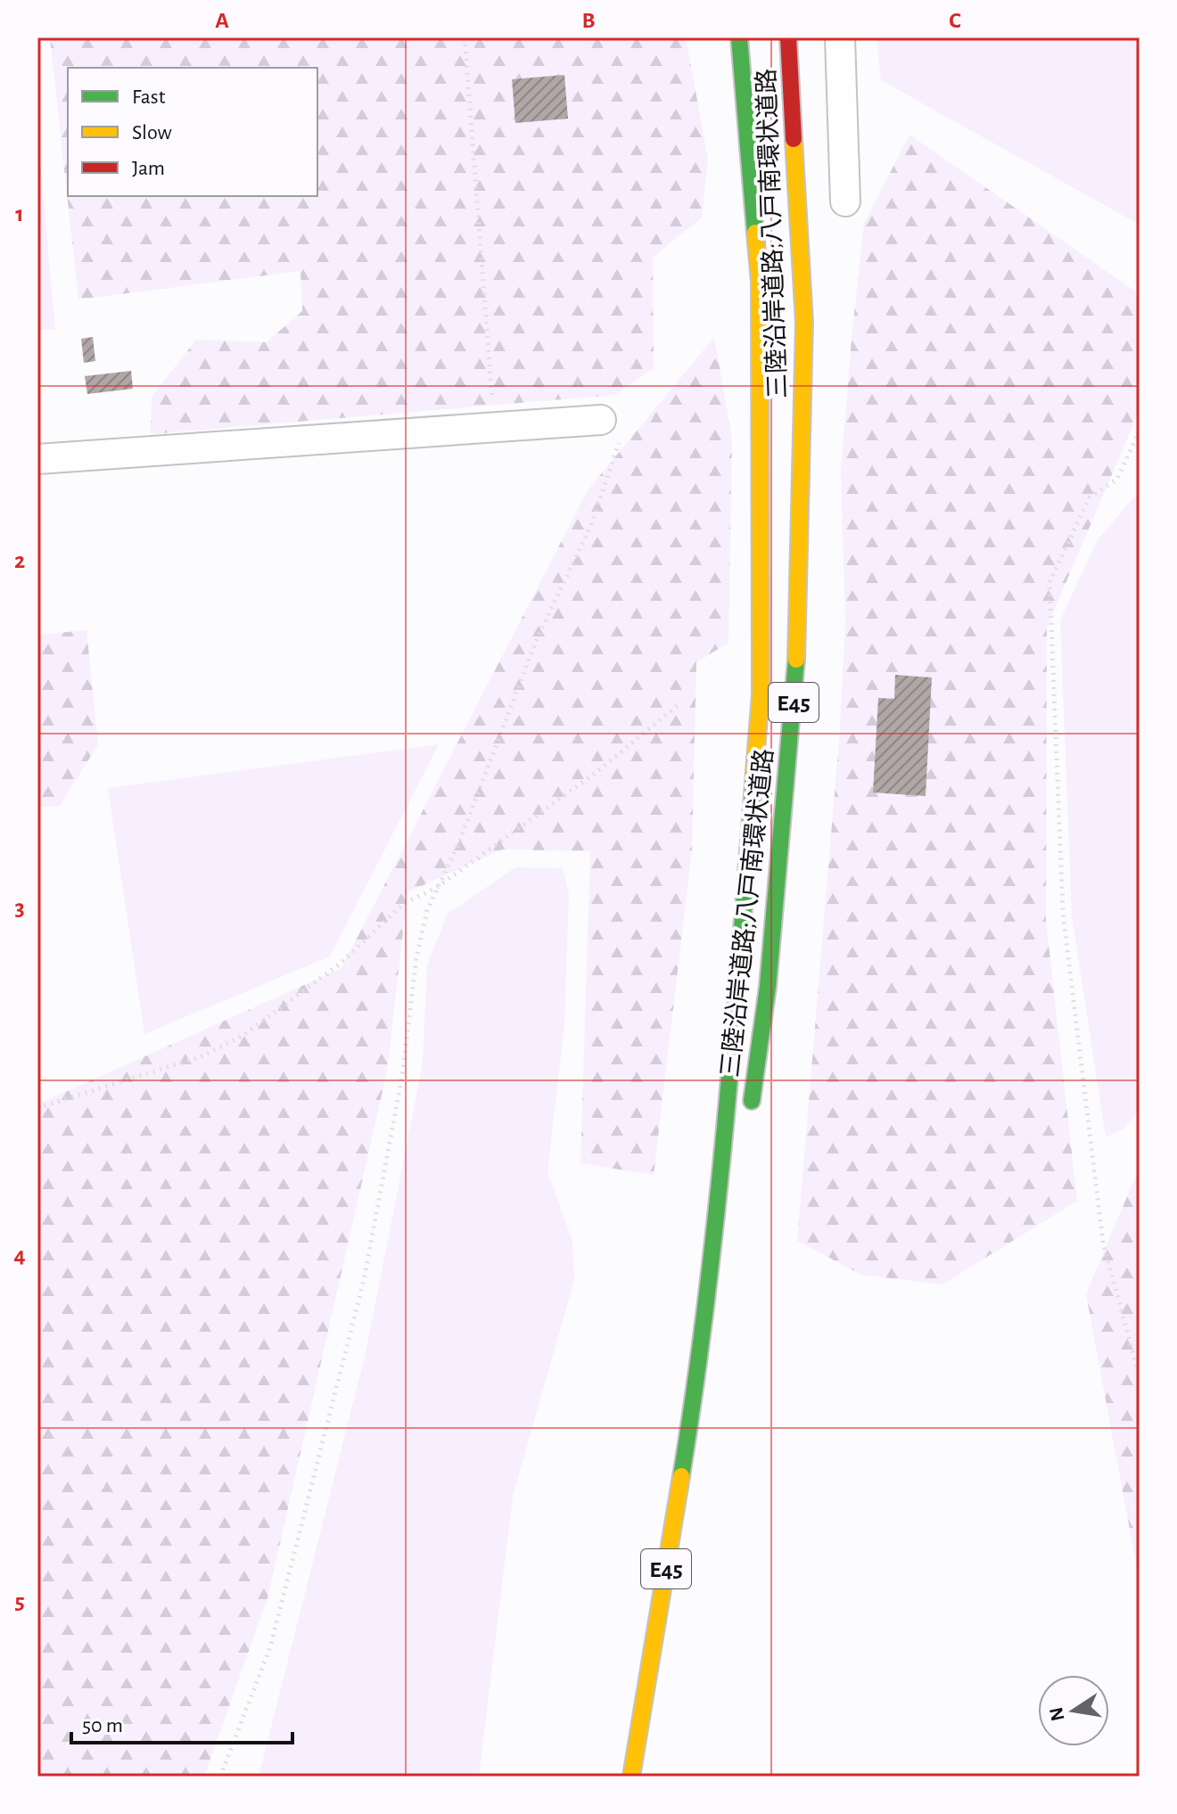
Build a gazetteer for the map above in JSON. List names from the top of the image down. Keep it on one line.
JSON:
{"streets":{"highway":["三陸沿岸道路;八戸南環状道路","E45"]},"legend":["Fast","Slow","Jam"],"scale_bar":"50 m","north":"left","grid":{"columns":["A","B","C"],"rows":["1","2","3","4","5"]}}
